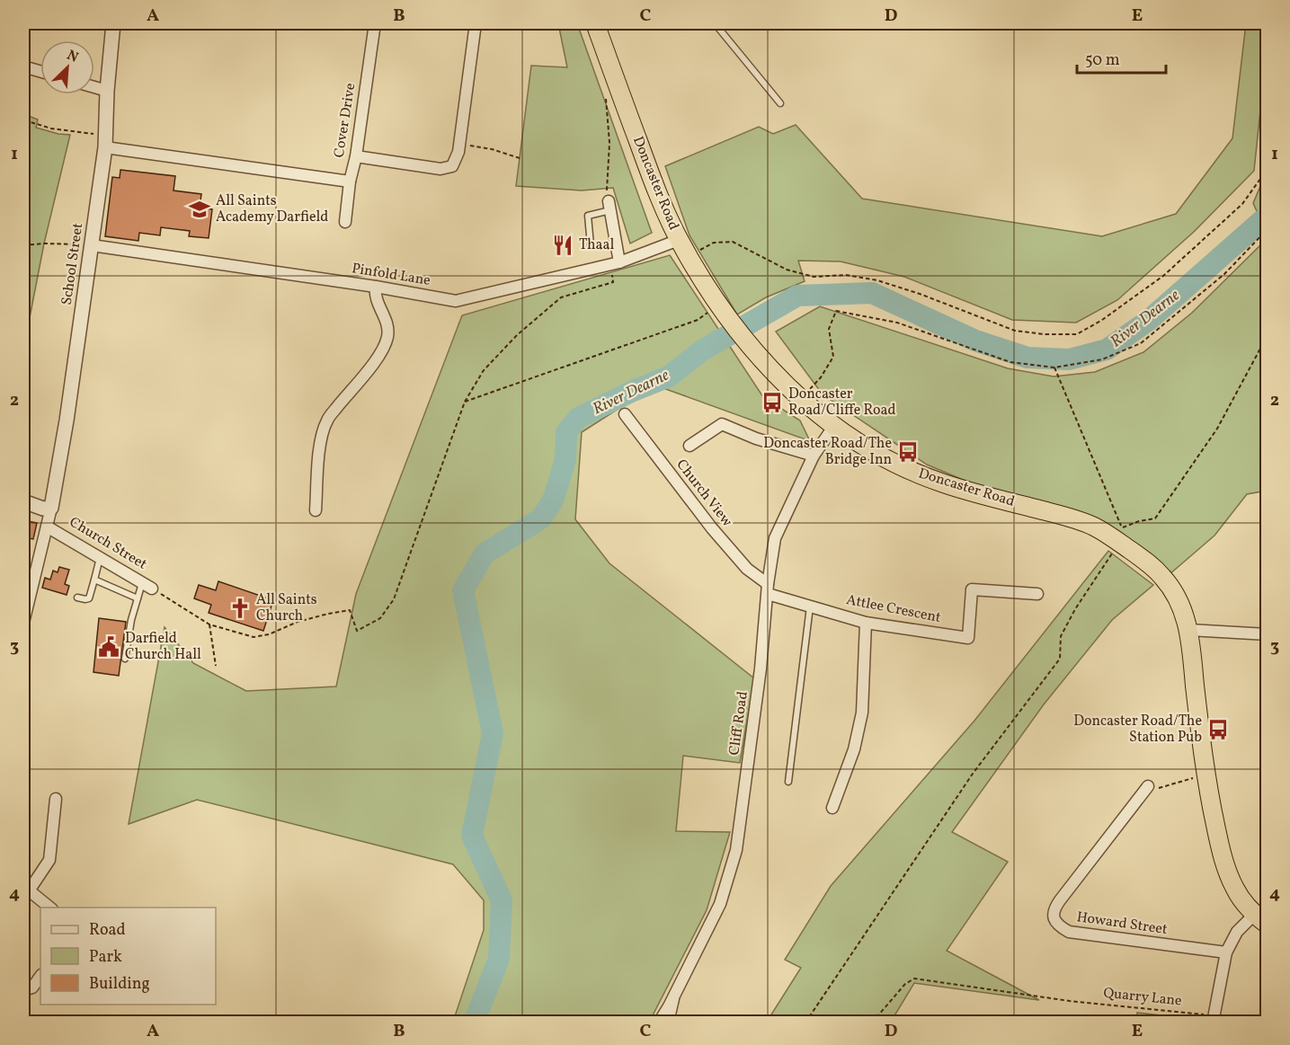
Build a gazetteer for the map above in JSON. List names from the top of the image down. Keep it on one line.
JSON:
{"streets":{"highway":["Doncaster Road"],"street":["Cover Drive","School Street","Pinfold Lane","Church View","Church Street","Attlee Crescent","Cliff Road","Howard Street"],"path":["Quarry Lane"]},"crossings":[["Doncaster Road","Pinfold Lane"],["Doncaster Road","Cliff Road"],["School Street","Pinfold Lane"],["Church View","Attlee Crescent"],["Church View","Cliff Road"],["Attlee Crescent","Cliff Road"]],"water":["River Dearne"],"places":{"school or university":["All Saints Academy Darfield"],"restaurant":["Thaal"],"bus stop":["Doncaster Road/Cliffe Road","Doncaster Road/The Bridge Inn","Doncaster Road/The Station Pub"],"church":["All Saints Church"],"public building":["Darfield Church Hall"]},"legend":["Road","Park","Building"],"scale_bar":"50 m","north":"top right","grid":{"columns":["A","B","C","D","E"],"rows":["1","2","3","4"]}}
